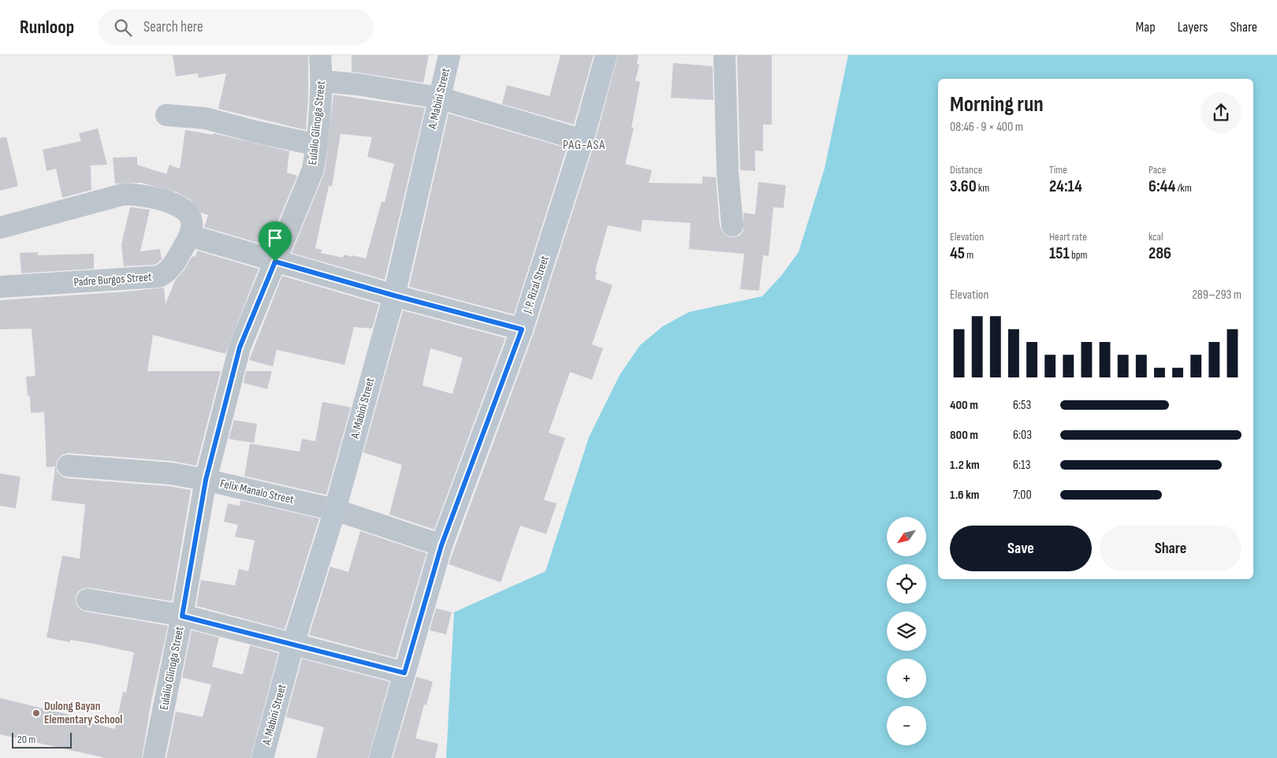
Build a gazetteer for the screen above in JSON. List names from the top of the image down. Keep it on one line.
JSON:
{"streets":{"street":["A. Mabini Street","Eulalio Glinoga Street","Padre Burgos Street","J. P. Rizal Street","Felix Manalo Street"]},"crossings":[["A. Mabini Street","Felix Manalo Street"],["Eulalio Glinoga Street","Felix Manalo Street"],["J. P. Rizal Street","Felix Manalo Street"]],"districts":["PAG-ASA"],"places":["Dulong Bayan Elementary School"],"scale_bar":"20 m","north":"bottom left","page":{"header":"Runloop","search":"Search here","nav":["Map","Layers","Share"],"heading":["Morning run","08:46 · 9 × 400 m"],"stats":[["Distance","3.60 km"],["Time","24:14"],["Pace","6:44 /km"],["Elevation","45 m"],["Heart rate","151 bpm"],["kcal","286"]],"chart":["Elevation","289–293 m"],"list":[{"name":"400 m","note":"6:53"},{"name":"800 m","note":"6:03"},{"name":"1.2 km","note":"6:13"},{"name":"1.6 km","note":"7:00"}],"map_buttons":["+","−"],"buttons":["Save","Share"],"scale":"20 m"}}
